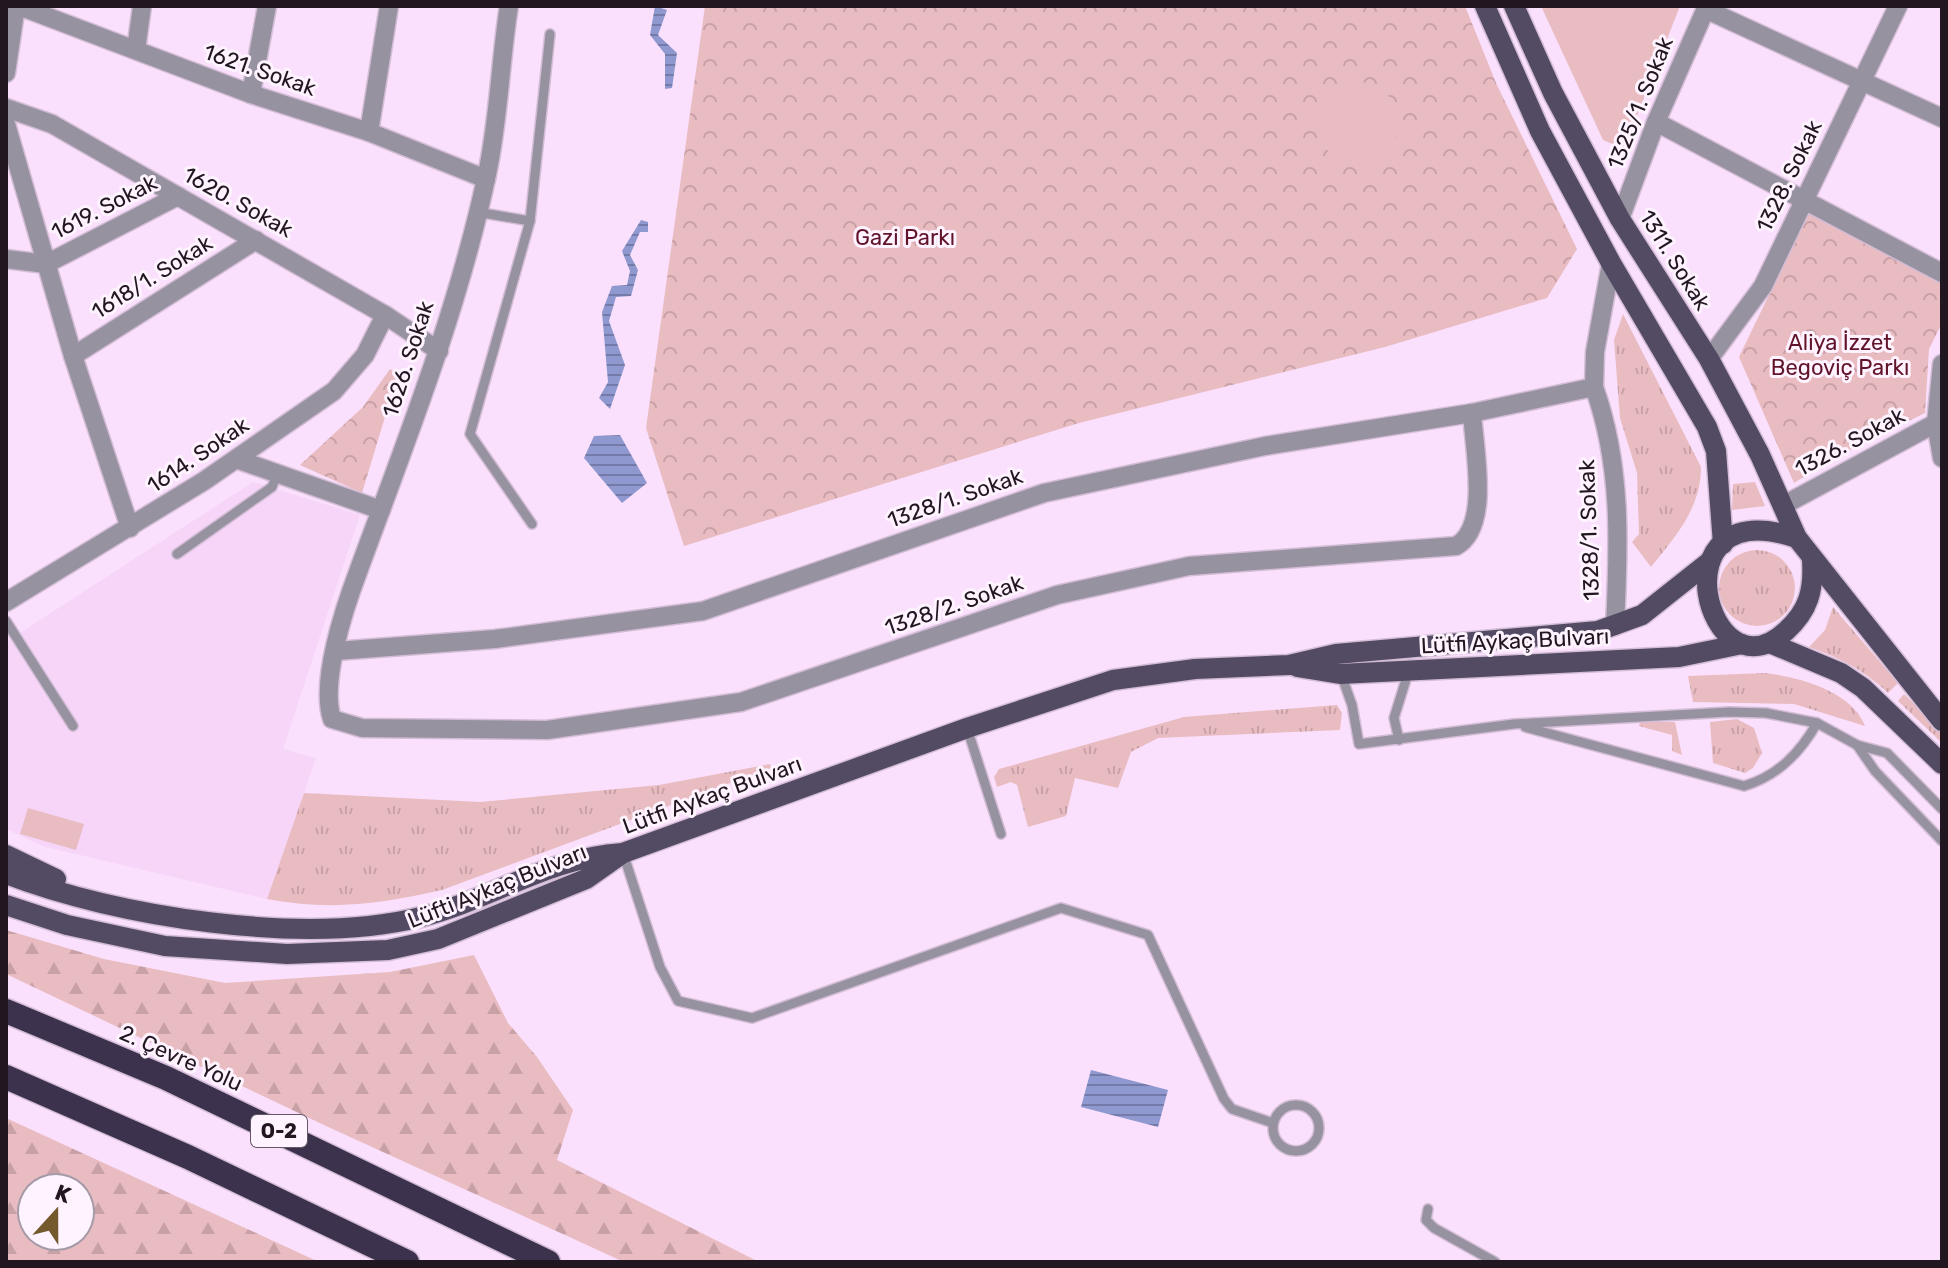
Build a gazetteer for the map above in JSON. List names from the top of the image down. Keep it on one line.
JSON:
{"streets":{"highway":["2. Çevre Yolu","O-2"],"main road":["1311. Sokak","Lütfi Aykaç Bulvarı","Lüfti Aykaç Bulvarı"],"street":["1621. Sokak","1325/1. Sokak","1328. Sokak","1620. Sokak","1619. Sokak","1618/1. Sokak","1626. Sokak","1326. Sokak","1614. Sokak","1328/1. Sokak","1328/2. Sokak"]},"crossings":[["1621. Sokak","1626. Sokak"],["1325/1. Sokak","1311. Sokak"],["1328. Sokak","1311. Sokak"],["1620. Sokak","1619. Sokak"],["1620. Sokak","1618/1. Sokak"],["1620. Sokak","1626. Sokak"],["1620. Sokak","1614. Sokak"],["1311. Sokak","1326. Sokak"],["1311. Sokak","Lütfi Aykaç Bulvarı"],["1626. Sokak","1328/1. Sokak"],["1626. Sokak","1328/2. Sokak"],["1328/1. Sokak","1328/2. Sokak"],["1328/1. Sokak","Lütfi Aykaç Bulvarı"],["Lütfi Aykaç Bulvarı","Lüfti Aykaç Bulvarı"]],"parks":["Gazi Parkı","Aliya İzzet Begoviç Parkı"],"north":"top"}
